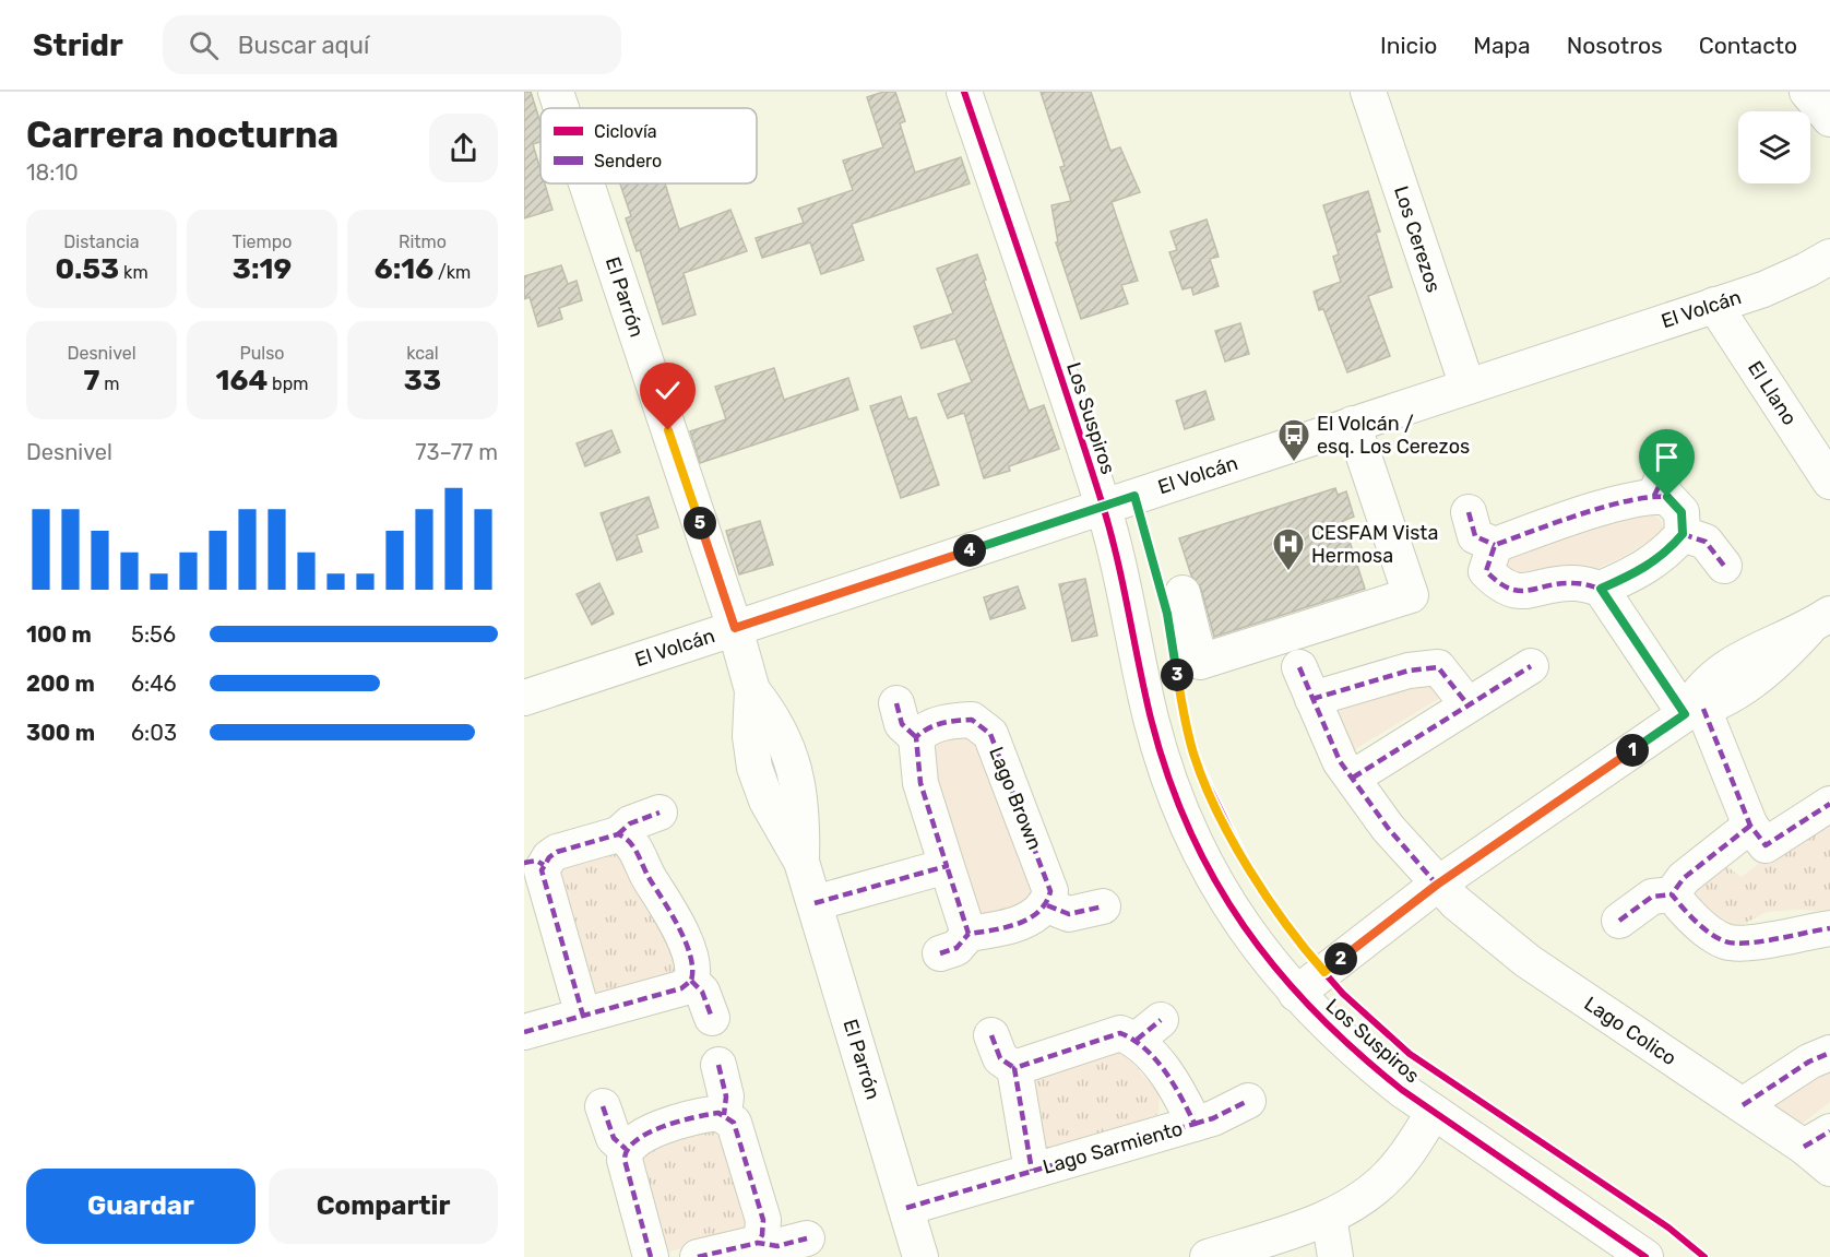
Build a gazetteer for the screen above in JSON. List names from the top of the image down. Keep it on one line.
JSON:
{"streets":{"street":["Los Cerezos","El Parrón","El Volcán","El Llano","Los Suspiros","Lago Brown","Lago Colico","Lago Sarmiento"]},"crossings":[["Los Cerezos","El Volcán"],["El Parrón","El Volcán"],["El Parrón","Lago Sarmiento"],["El Volcán","El Llano"],["El Volcán","Los Suspiros"]],"places":{"bus stop":["El Volcán / esq. Los Cerezos"],"hospital":["CESFAM Vista Hermosa"]},"legend":["Ciclovía","Sendero"],"page":{"header":"Stridr","search":"Buscar aquí","nav":["Inicio","Mapa","Nosotros","Contacto"],"heading":["Carrera nocturna","18:10"],"stats":[["Distancia","0.53 km"],["Tiempo","3:19"],["Ritmo","6:16 /km"],["Desnivel","7 m"],["Pulso","164 bpm"],["kcal","33"]],"chart":["Desnivel","73–77 m"],"pins":["5","4","3","1","2"],"list":[{"name":"100 m","note":"5:56"},{"name":"200 m","note":"6:46"},{"name":"300 m","note":"6:03"}],"buttons":["Guardar","Compartir"]}}
